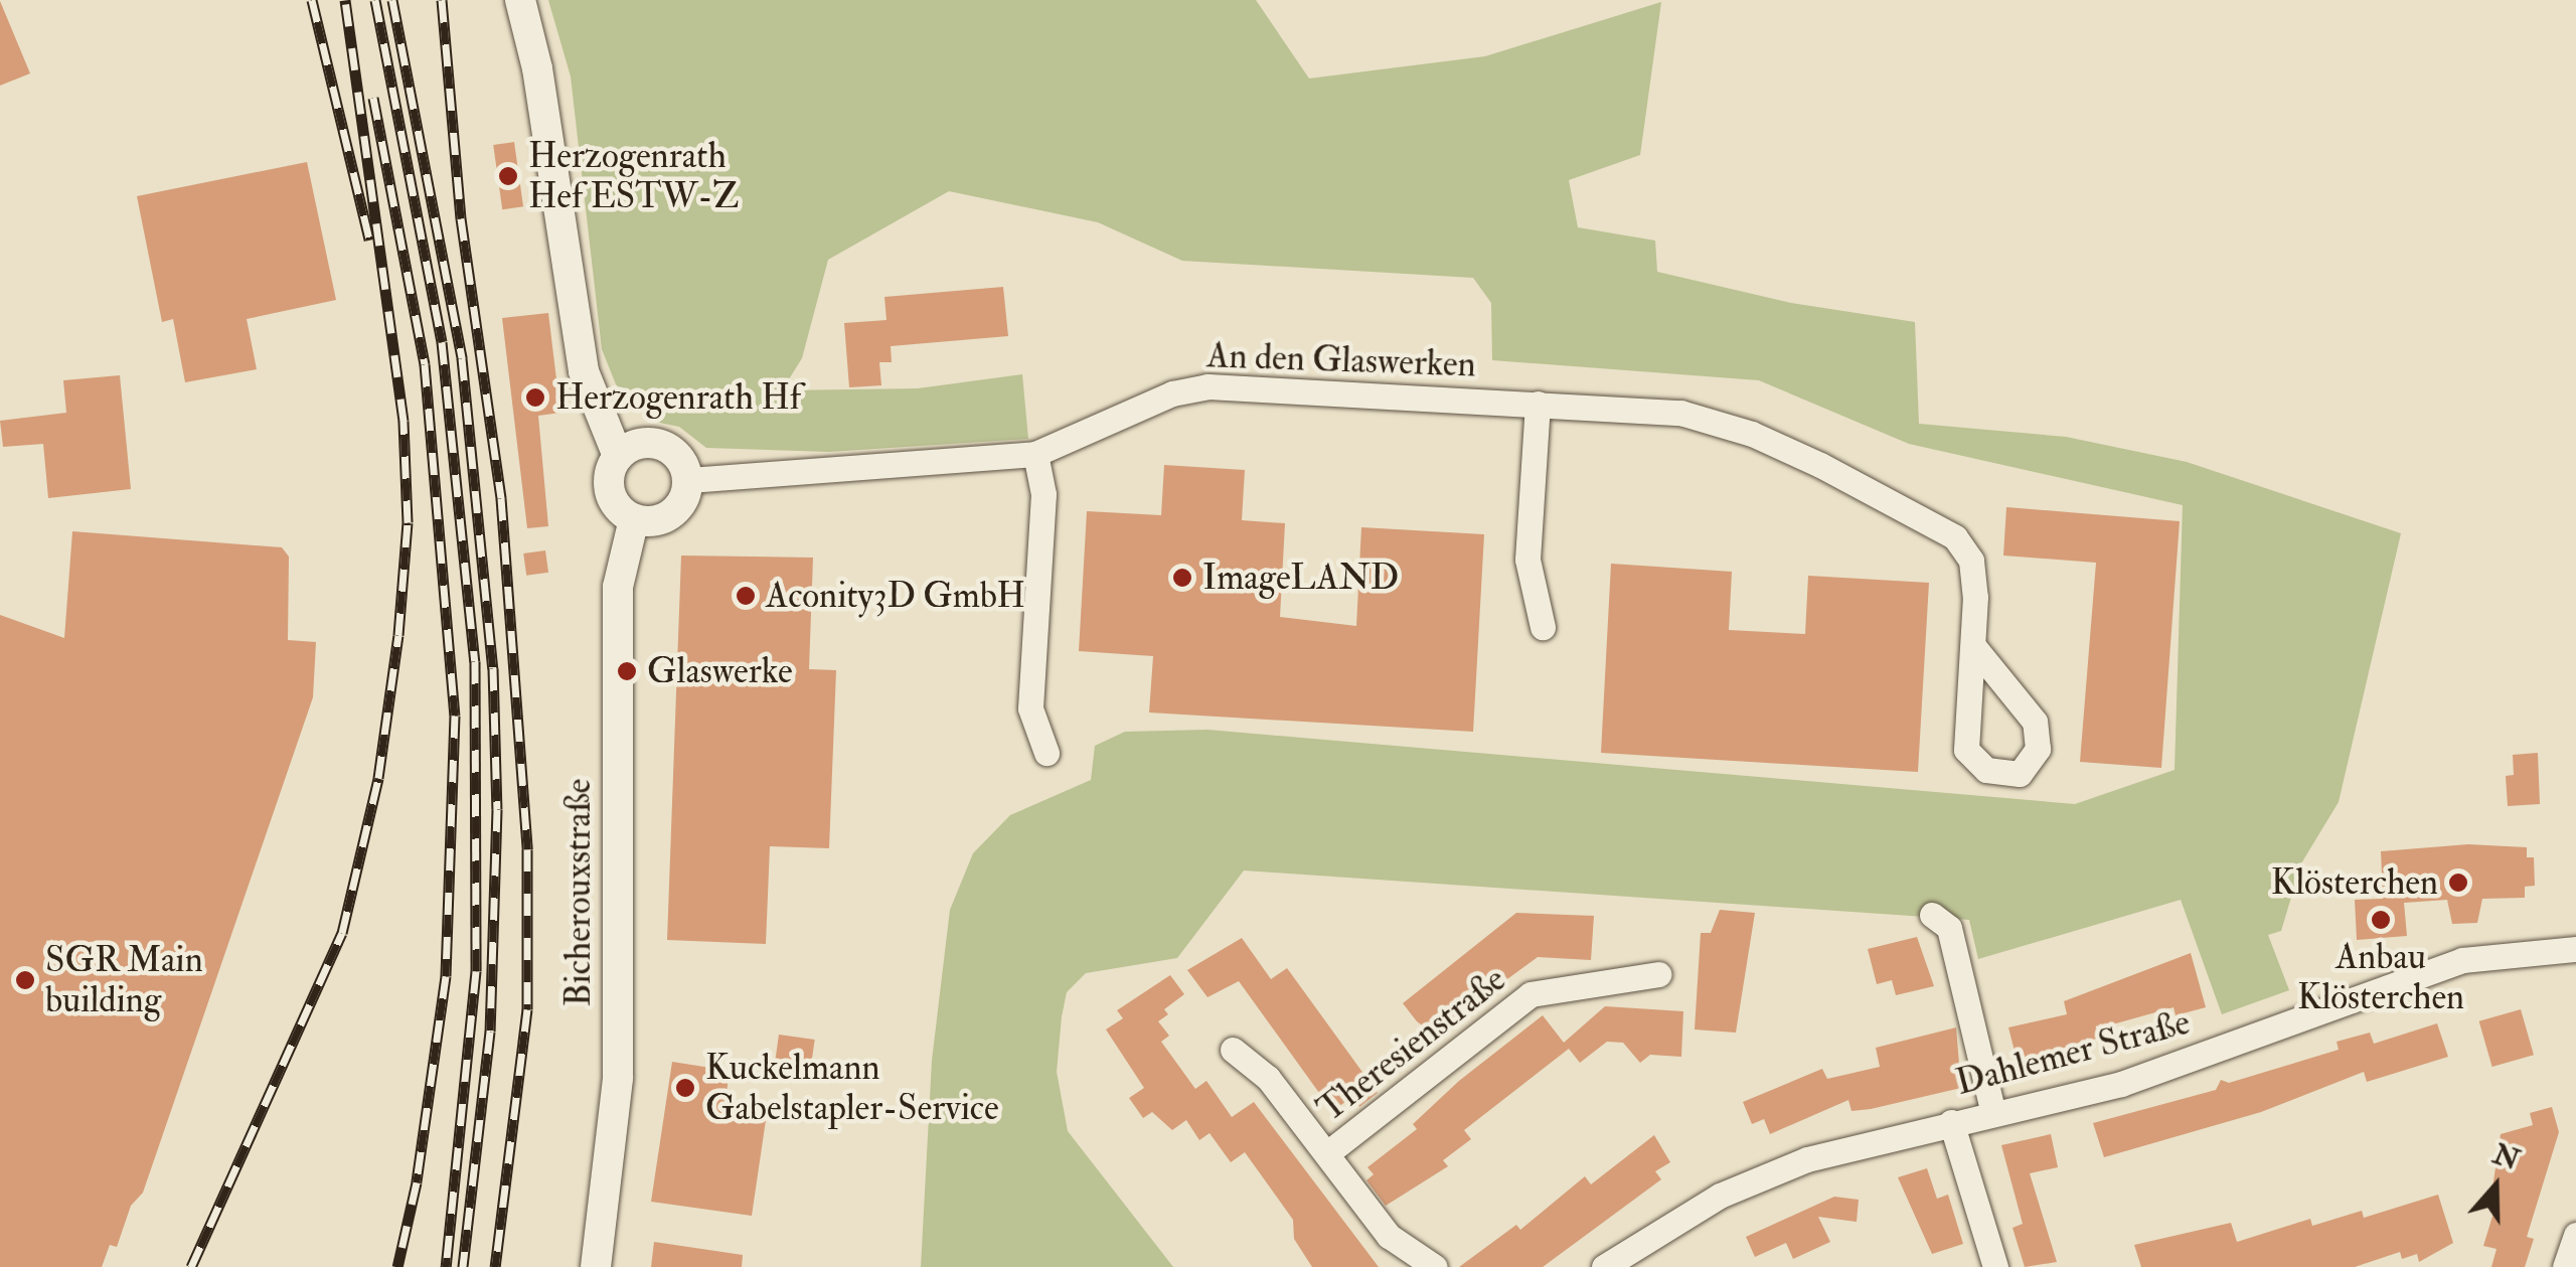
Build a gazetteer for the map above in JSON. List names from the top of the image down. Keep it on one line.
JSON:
{"streets":{"street":["An den Glaswerken","Bicherouxstraße","Theresienstraße","Dahlemer Straße"]},"crossings":[["An den Glaswerken","Bicherouxstraße"]],"places":["Herzogenrath Hef ESTW-Z","Herzogenrath Hf","ImageLAND","Aconity3D GmbH","Glaswerke","Klösterchen","Anbau Klösterchen","SGR Main building","Kuckelmann Gabelstapler-Service"],"north":"top"}
